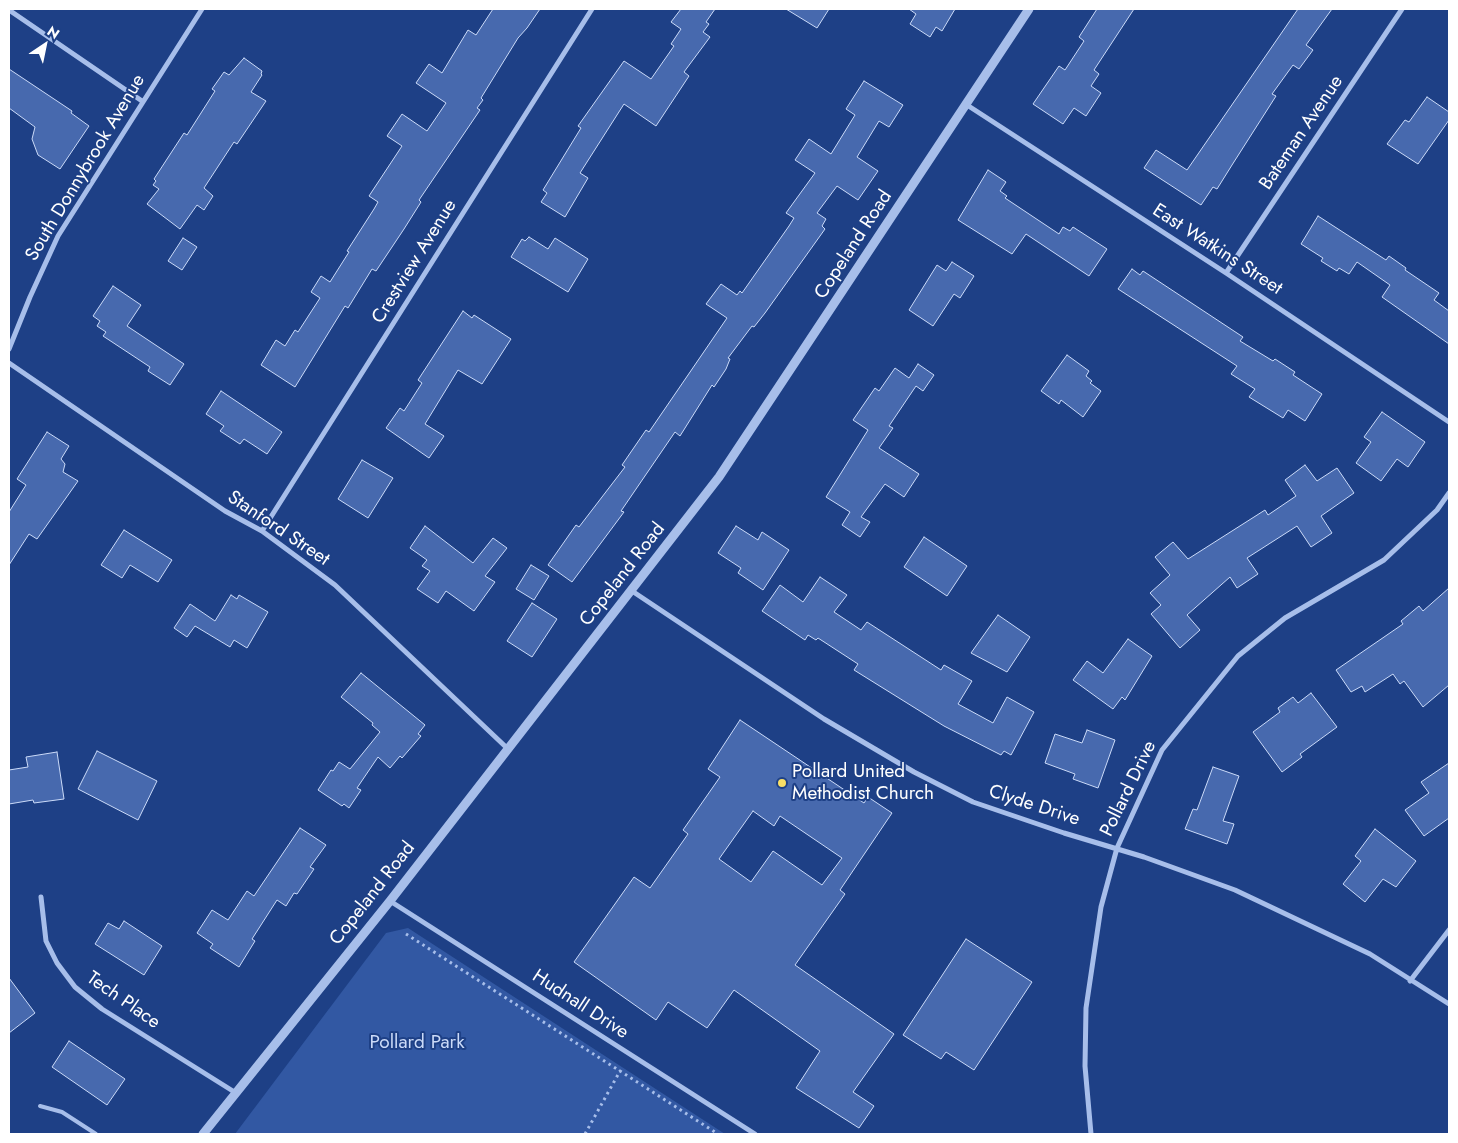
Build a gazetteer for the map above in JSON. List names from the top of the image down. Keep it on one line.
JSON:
{"streets":{"street":["Bateman Avenue","South Donnybrook Avenue","Copeland Road","East Watkins Street","Crestview Avenue","Stanford Street","Pollard Drive","Clyde Drive","Tech Place","Hudnall Drive"]},"crossings":[["Bateman Avenue","East Watkins Street"],["Copeland Road","East Watkins Street"],["Copeland Road","Stanford Street"],["Copeland Road","Clyde Drive"],["Copeland Road","Tech Place"],["Copeland Road","Hudnall Drive"],["Crestview Avenue","Stanford Street"],["Pollard Drive","Clyde Drive"]],"parks":["Pollard Park"],"places":["Pollard United Methodist Church"],"north":"top right"}
